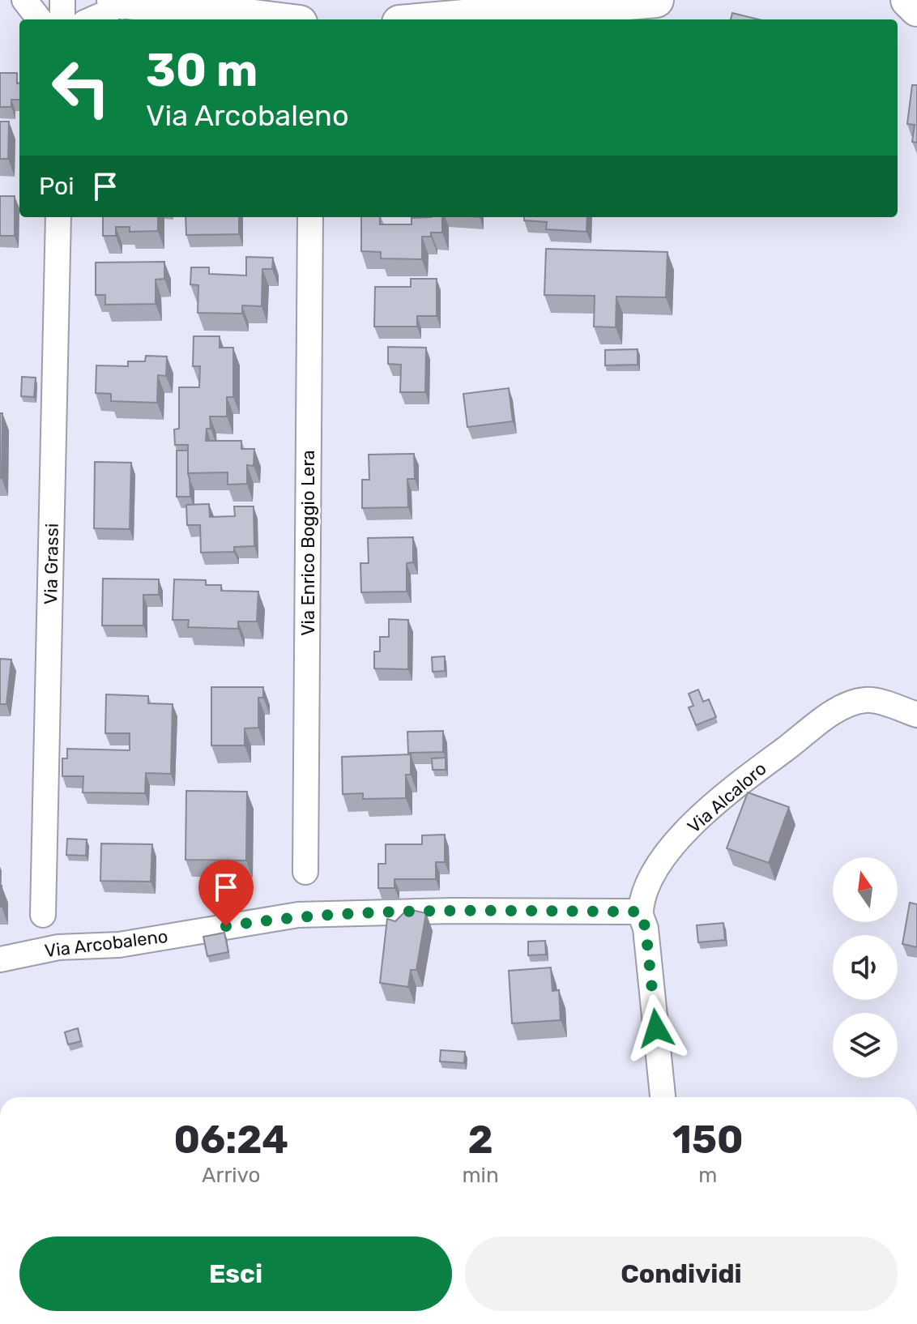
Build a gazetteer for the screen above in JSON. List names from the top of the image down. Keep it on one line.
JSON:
{"streets":{"street":["Via Enrico Boggio Lera","Via Grassi","Via Alcaloro","Via Arcobaleno"]},"crossings":[["Via Alcaloro","Via Arcobaleno"]],"north":"top","page":{"turn":["30 m","Via Arcobaleno"],"then":"Poi","eta":["06:24","Arrivo","2","min","150","m"],"buttons":["Esci","Condividi"]}}
